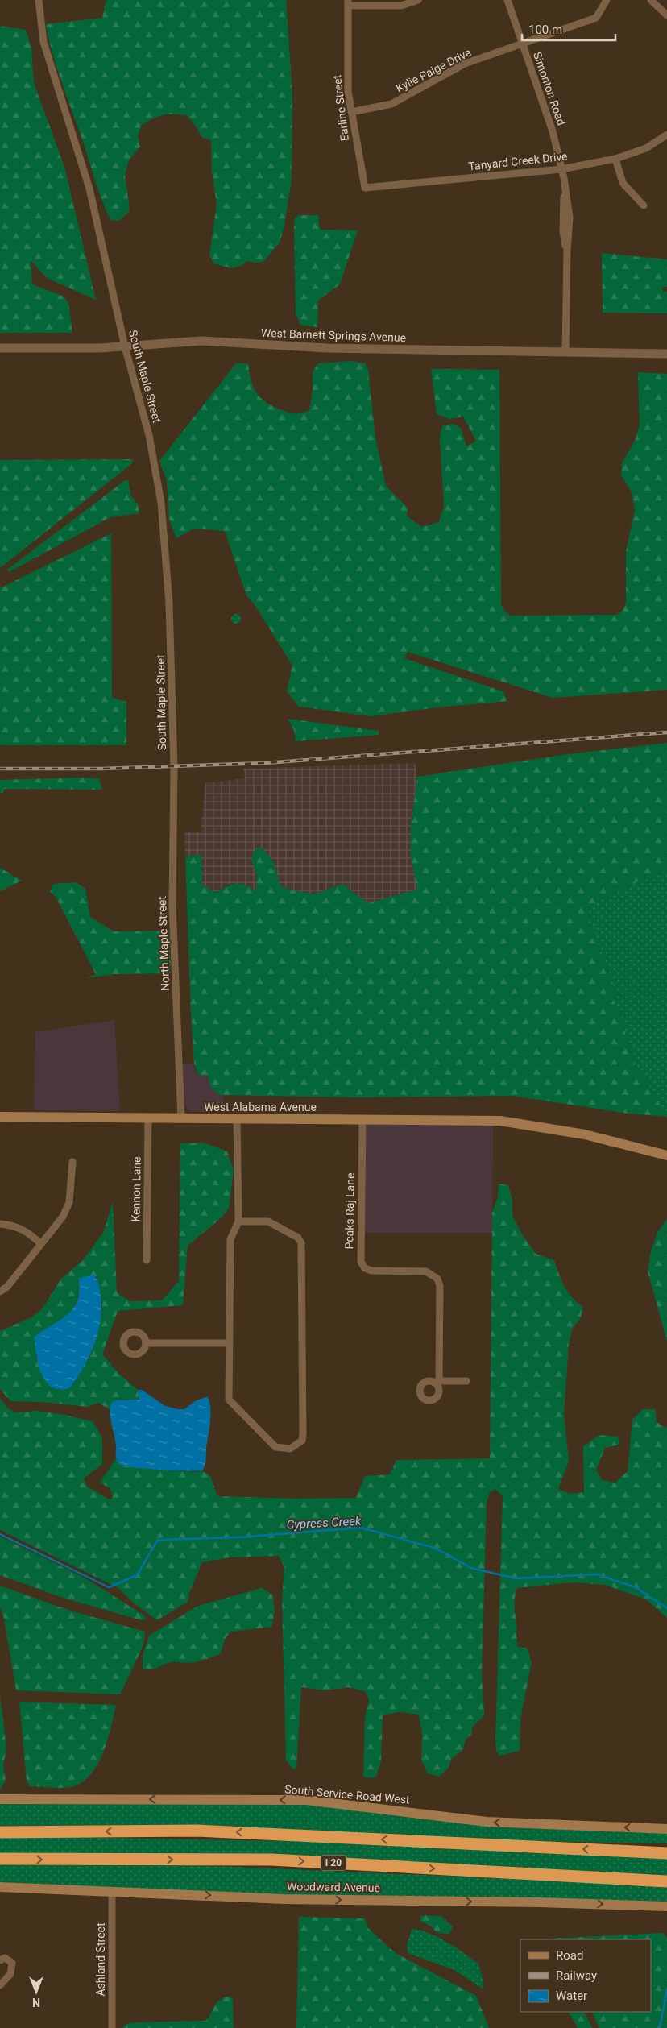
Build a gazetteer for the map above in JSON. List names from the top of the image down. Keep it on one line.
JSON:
{"streets":{"highway":["I 20"],"main road":["West Alabama Avenue","South Service Road West","Woodward Avenue"],"street":["Kylie Paige Drive","Simonton Road","Earline Street","Tanyard Creek Drive","West Barnett Springs Avenue","South Maple Street","North Maple Street","Kennon Lane","Peaks Raj Lane","Ashland Street"]},"crossings":[["Kylie Paige Drive","Simonton Road"],["Kylie Paige Drive","Earline Street"],["Simonton Road","Tanyard Creek Drive"],["Simonton Road","West Barnett Springs Avenue"],["Earline Street","Tanyard Creek Drive"],["West Barnett Springs Avenue","South Maple Street"],["South Maple Street","North Maple Street"],["North Maple Street","West Alabama Avenue"],["West Alabama Avenue","Kennon Lane"],["West Alabama Avenue","Peaks Raj Lane"],["Woodward Avenue","Ashland Street"]],"one_way":["South Service Road West","Woodward Avenue"],"water":["Cypress Creek"],"legend":["Road","Railway","Water"],"scale_bar":"100 m","north":"bottom"}
